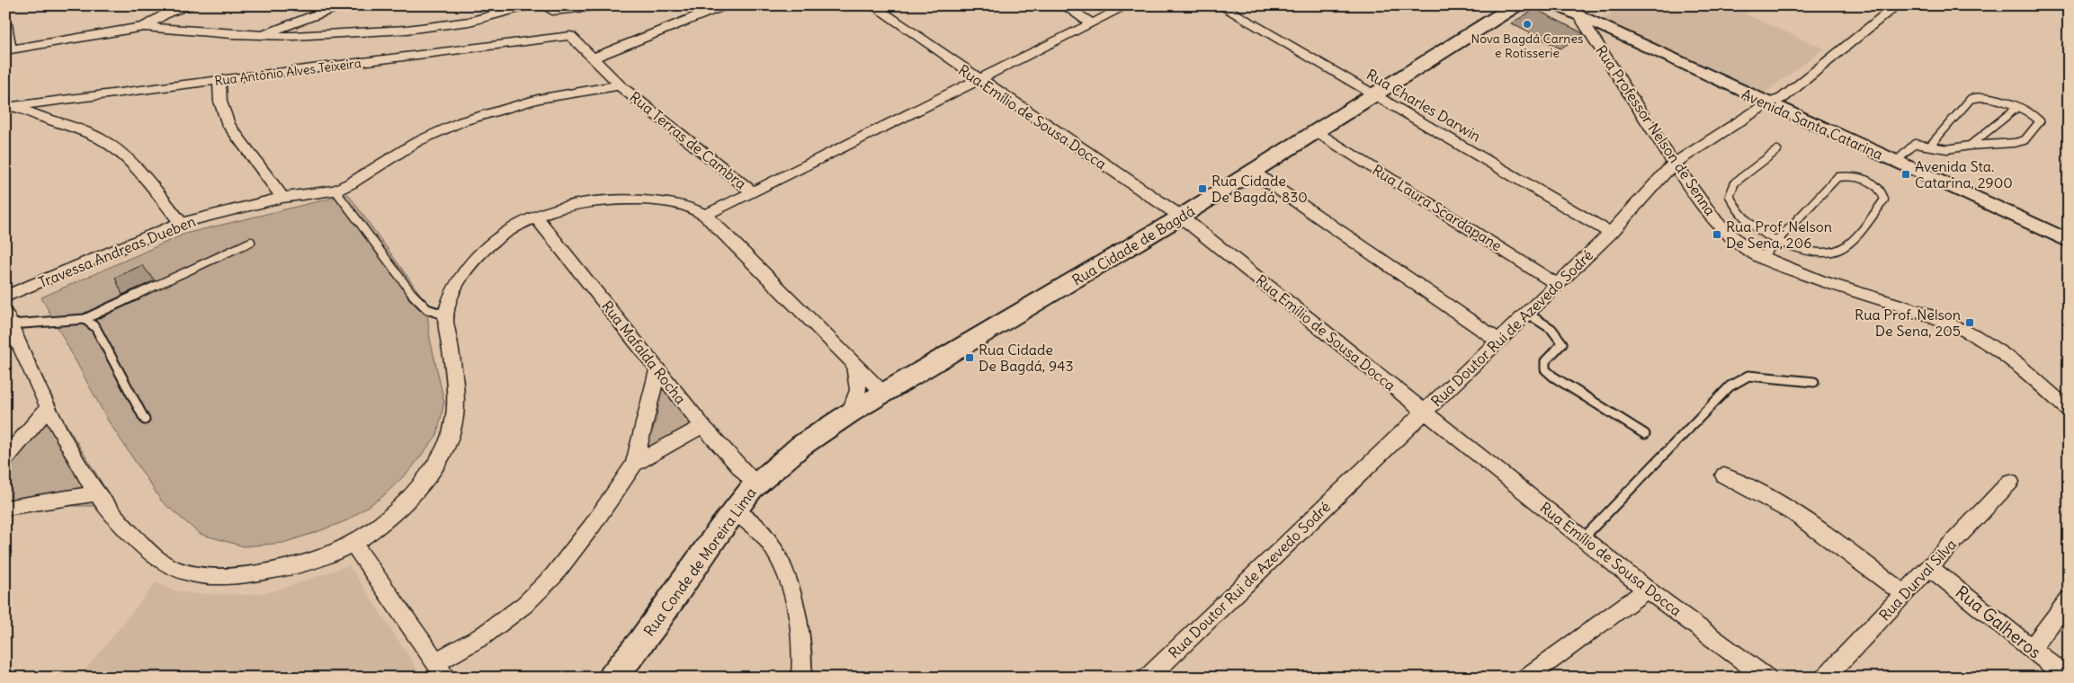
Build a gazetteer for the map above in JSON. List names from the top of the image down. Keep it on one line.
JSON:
{"streets":{"main road":["Rua Cidade de Bagdá","Rua Conde de Moreira Lima"],"street":["Rua Antônio Alves Teixeira","Rua Charles Darwin","Rua Emílio de Sousa Docca","Avenida Santa Catarina","Rua Professor Nelson de Senna","Rua Terras de Cambra","Rua Laura Scardapane","Travessa Andreas Dueben","Rua Doutor Rui de Azevedo Sodré","Rua Mafalda Rocha","Rua Durval Silva","Rua Galheros"]},"crossings":[["Rua Antônio Alves Teixeira","Rua Terras de Cambra"],["Rua Charles Darwin","Rua Cidade de Bagdá"],["Rua Charles Darwin","Rua Doutor Rui de Azevedo Sodré"],["Rua Emílio de Sousa Docca","Rua Cidade de Bagdá"],["Rua Emílio de Sousa Docca","Rua Doutor Rui de Azevedo Sodré"],["Avenida Santa Catarina","Rua Professor Nelson de Senna"],["Avenida Santa Catarina","Rua Doutor Rui de Azevedo Sodré"],["Rua Professor Nelson de Senna","Rua Doutor Rui de Azevedo Sodré"],["Rua Terras de Cambra","Travessa Andreas Dueben"],["Rua Laura Scardapane","Rua Cidade de Bagdá"],["Rua Laura Scardapane","Rua Doutor Rui de Azevedo Sodré"],["Rua Cidade de Bagdá","Rua Conde de Moreira Lima"],["Rua Mafalda Rocha","Rua Conde de Moreira Lima"],["Rua Durval Silva","Rua Galheros"]],"places":{"other":["Nova Bagdá Carnes e Rotisserie"],"transit":["Avenida Sta. Catarina, 2900","Rua Cidade De Bagdá, 830","Rua Prof. Nelson De Sena, 206","Rua Prof. Nelson De Sena, 205","Rua Cidade De Bagdá, 943"]}}
